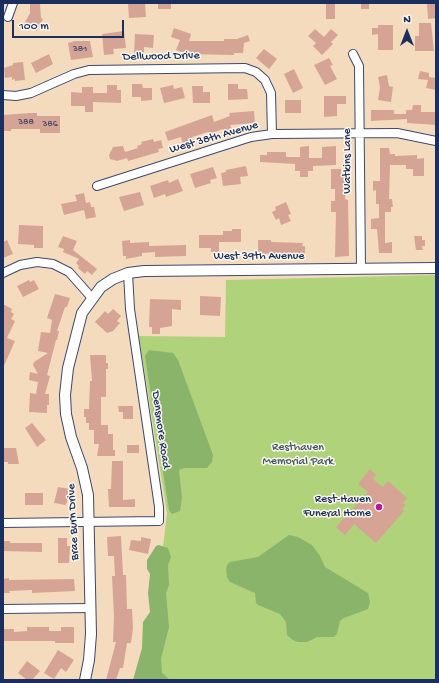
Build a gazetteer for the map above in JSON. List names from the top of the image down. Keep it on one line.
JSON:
{"streets":{"street":["Dellwood Drive","West 38th Avenue","Watkins Lane","West 39th Avenue","Densmore Road","Brae Burn Drive"]},"crossings":[["Dellwood Drive","West 38th Avenue"],["West 38th Avenue","Watkins Lane"],["Watkins Lane","West 39th Avenue"],["West 39th Avenue","Densmore Road"],["West 39th Avenue","Brae Burn Drive"],["Densmore Road","Brae Burn Drive"]],"parks":["Resthaven Memorial Park"],"places":["Rest-Haven Funeral Home"],"house_numbers":["381","388","386"],"scale_bar":"100 m","north":"top"}
